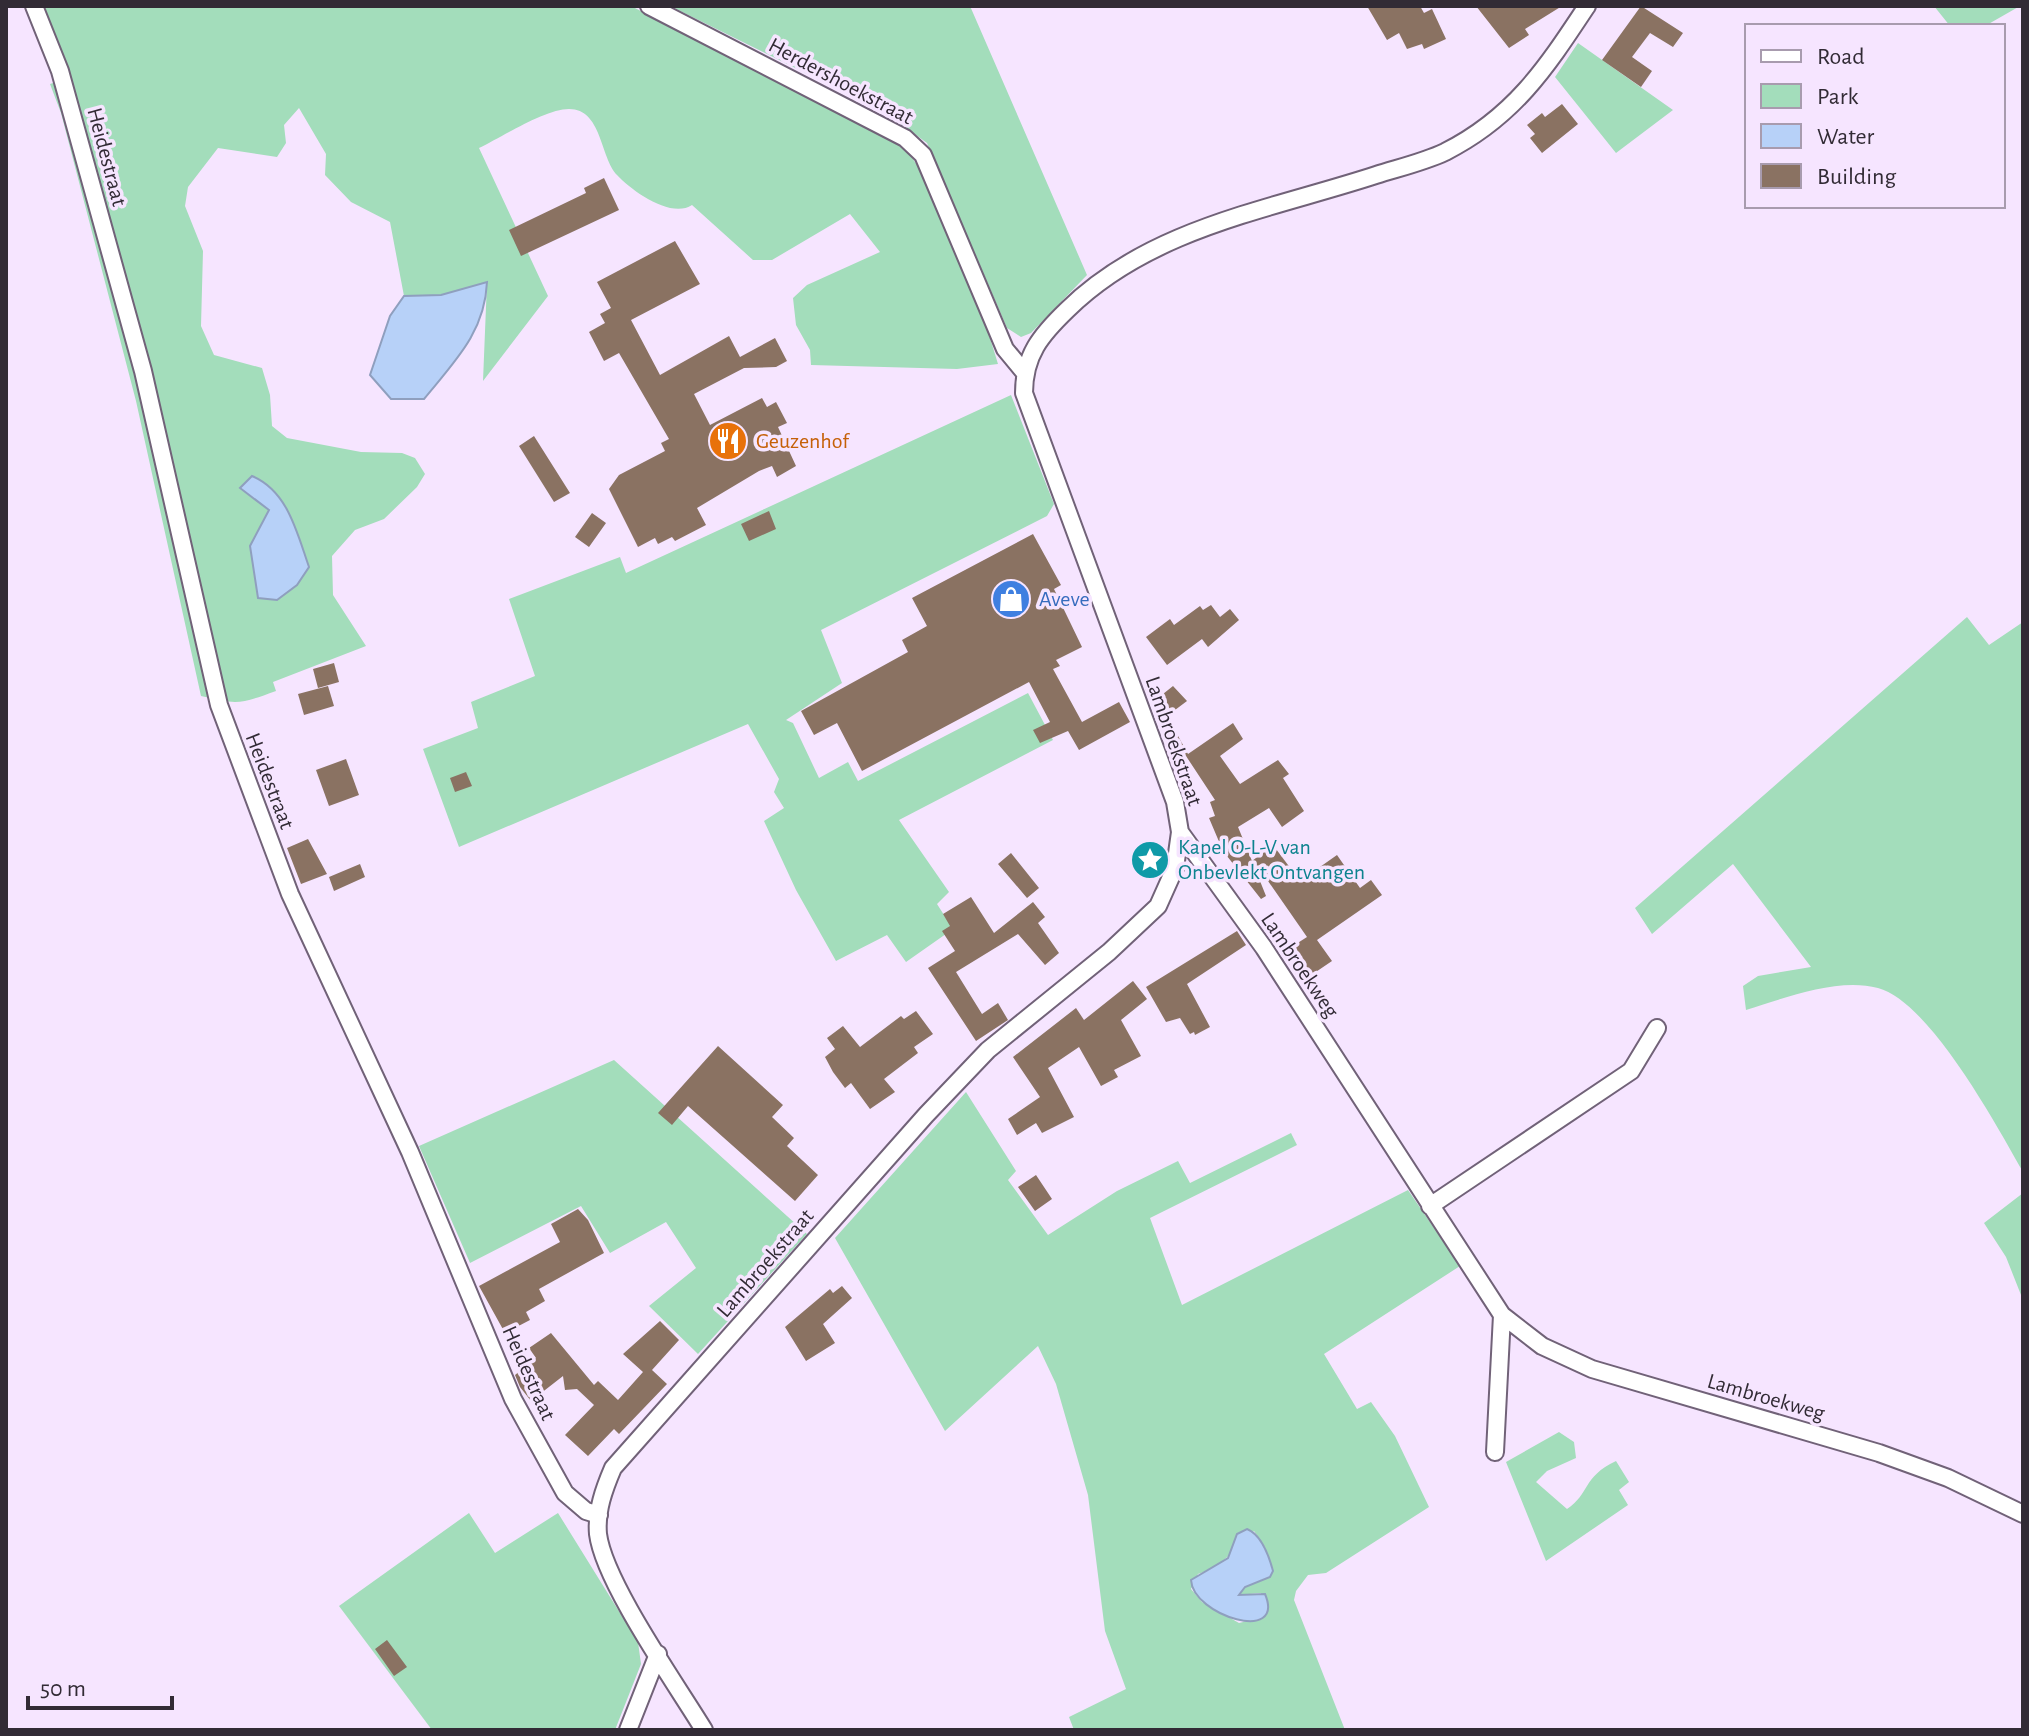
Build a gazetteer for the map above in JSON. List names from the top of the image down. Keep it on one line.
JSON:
{"streets":{"street":["Herdershoekstraat","Heidestraat","Lambroekstraat","Lambroekweg"]},"crossings":[["Herdershoekstraat","Lambroekstraat"],["Heidestraat","Lambroekstraat"],["Lambroekstraat","Lambroekweg"]],"places":{"restaurant":["Geuzenhof"],"shop":["Aveve"],"place":["Kapel O-L-V van Onbevlekt Ontvangen"]},"legend":["Road","Park","Water","Building"],"scale_bar":"50 m"}
